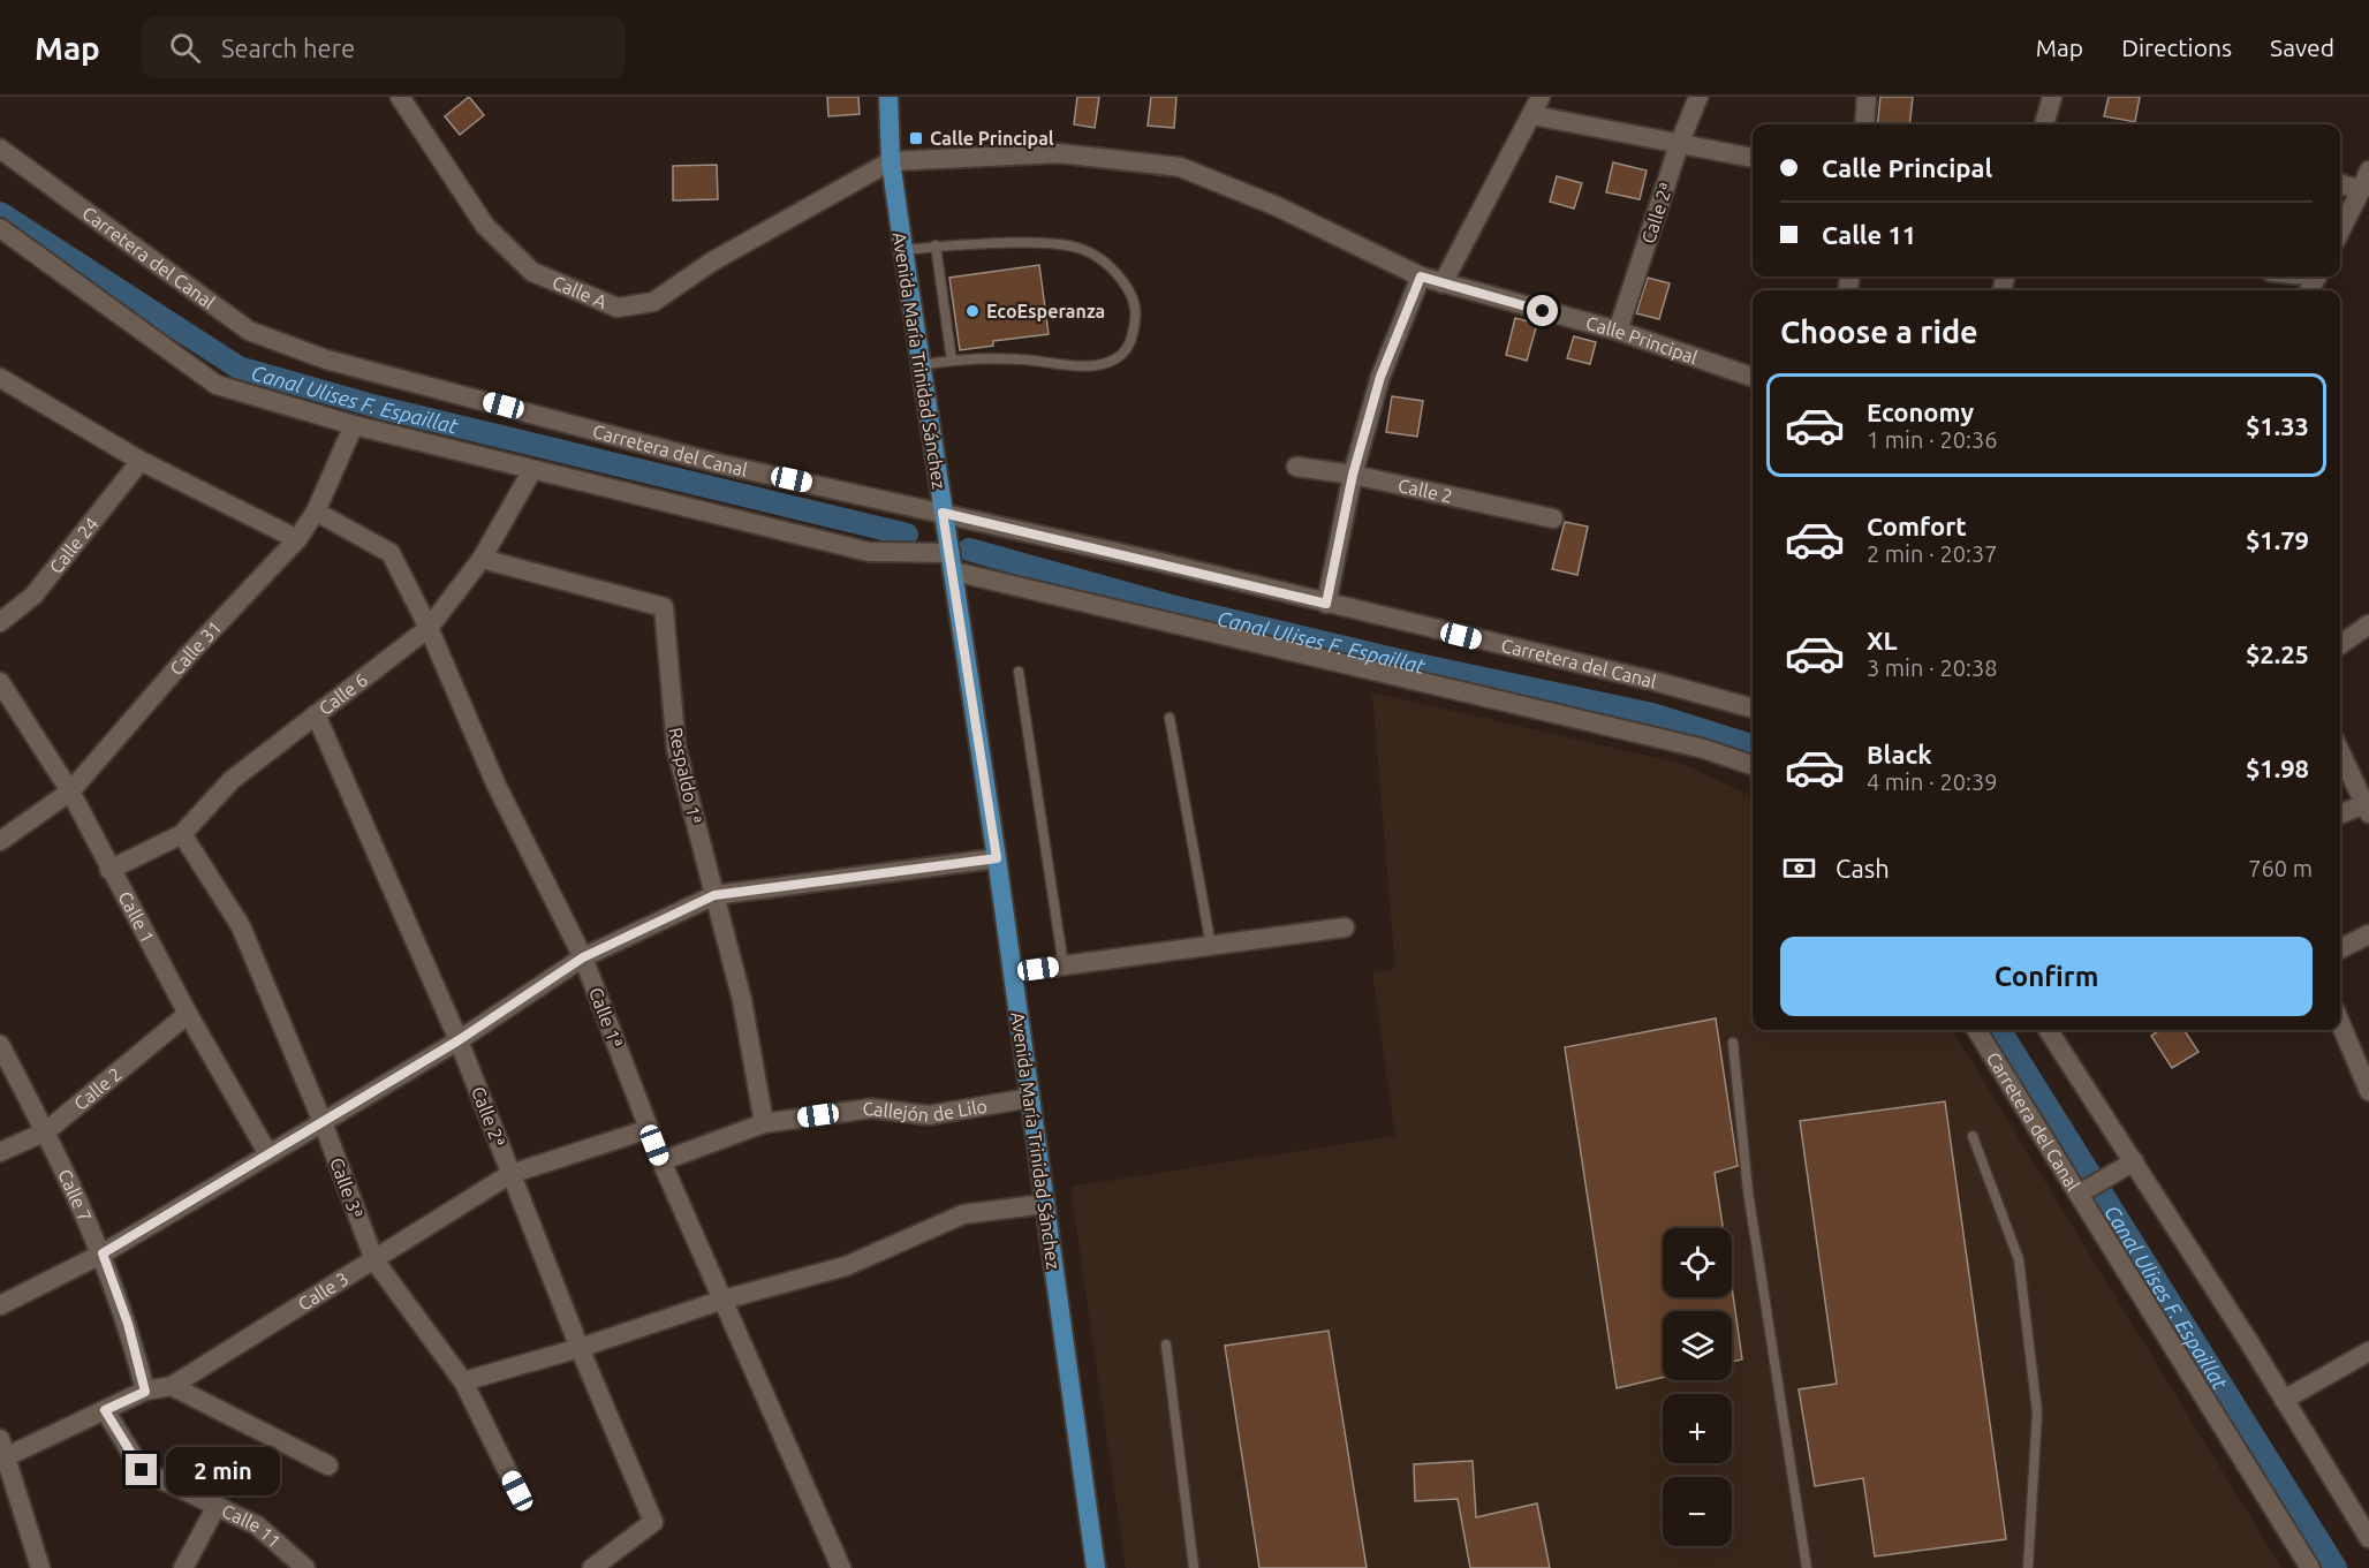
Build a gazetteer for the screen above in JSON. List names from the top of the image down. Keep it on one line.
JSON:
{"streets":{"main road":["Avenida María Trinidad Sánchez"],"street":["Calle 2ª","Carretera del Canal","Calle A","Calle Principal","Calle 2","Calle 24","Calle 31","Calle 6","Respaldo 1ª","Calle 1","Calle 1ª","Callejón de Lilo","Calle 3ª","Calle 7","Calle 3","Calle 11"]},"crossings":[["Calle 2ª","Calle Principal"],["Calle 2ª","Calle 6"],["Calle 2ª","Calle 3"],["Carretera del Canal","Avenida María Trinidad Sánchez"],["Calle A","Calle Principal"],["Calle A","Avenida María Trinidad Sánchez"],["Calle Principal","Avenida María Trinidad Sánchez"],["Avenida María Trinidad Sánchez","Callejón de Lilo"],["Calle 2","Calle 1"],["Calle 2","Calle 7"],["Calle 31","Calle 1"],["Calle 31","Calle 1ª"],["Calle 6","Respaldo 1ª"],["Calle 6","Calle 1"],["Calle 6","Calle 1ª"],["Calle 6","Calle 3ª"],["Respaldo 1ª","Callejón de Lilo"],["Calle 1ª","Callejón de Lilo"],["Calle 1ª","Calle 3"],["Calle 3ª","Calle 3"],["Calle 7","Calle 3"],["Calle 3","Calle 11"]],"water":["Canal Ulises F. Espaillat"],"places":{"transit":["Calle Principal"],"other":["EcoEsperanza"]},"page":{"header":"Map","search":"Search here","nav":["Map","Directions","Saved"],"banner":["Calle Principal","Calle 11"],"heading":"Choose a ride","list":[{"name":"Economy","note":"1 min · 20:36","value":"$1.33"},{"name":"Comfort","note":"2 min · 20:37","value":"$1.79"},{"name":"XL","note":"3 min · 20:38","value":"$2.25"},{"name":"Black","note":"4 min · 20:39","value":"$1.98"}],"pay":["Cash","760 m"],"buttons":"Confirm","map_buttons":["+","−"],"bubble":"2 min"}}
